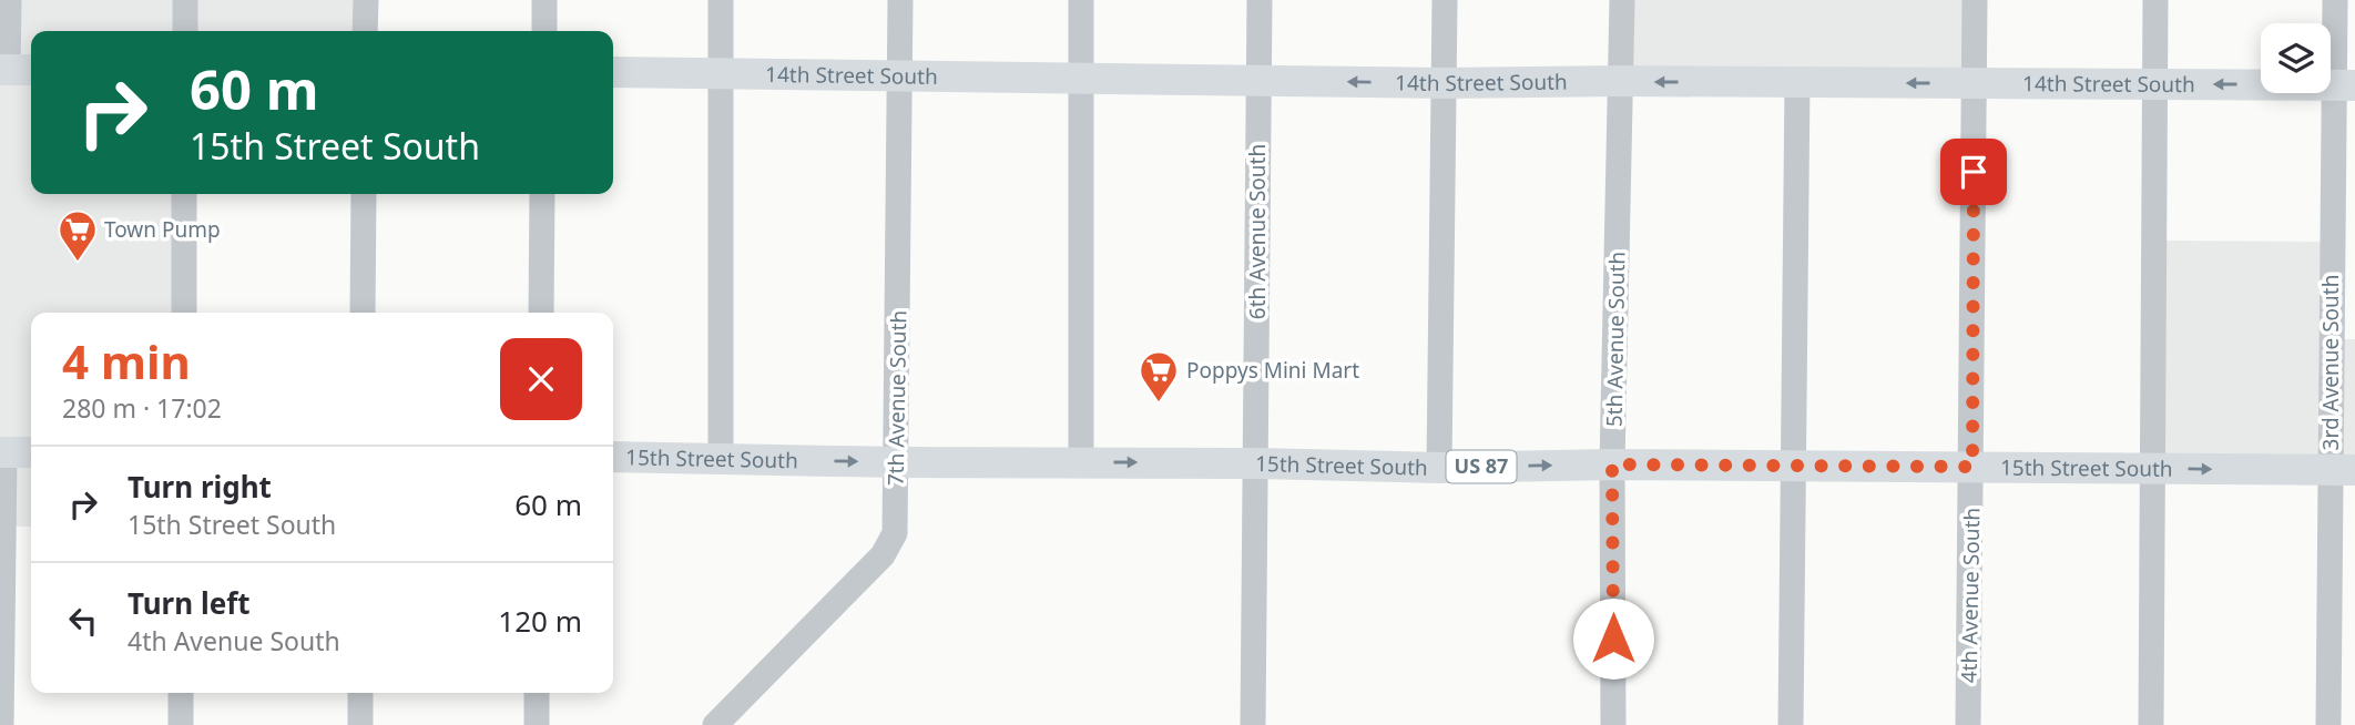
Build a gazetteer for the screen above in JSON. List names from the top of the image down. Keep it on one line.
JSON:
{"streets":{"main road":["14th Street South","15th Street South","US 87"],"street":["6th Avenue South","5th Avenue South","3rd Avenue South","7th Avenue South","4th Avenue South"]},"crossings":[["14th Street South","6th Avenue South"],["14th Street South","5th Avenue South"],["14th Street South","3rd Avenue South"],["14th Street South","7th Avenue South"],["14th Street South","4th Avenue South"],["6th Avenue South","15th Street South"],["5th Avenue South","15th Street South"],["3rd Avenue South","15th Street South"],["7th Avenue South","15th Street South"],["15th Street South","4th Avenue South"]],"one_way":["14th Street South","15th Street South"],"places":{"supermarket":["Town Pump","Poppys Mini Mart"]},"page":{"turn":["60 m","15th Street South"],"heading":["4 min","280 m · 17:02"],"list":[{"name":"Turn right","note":"15th Street South","value":"60 m"},{"name":"Turn left","note":"4th Avenue South","value":"120 m"}]}}
